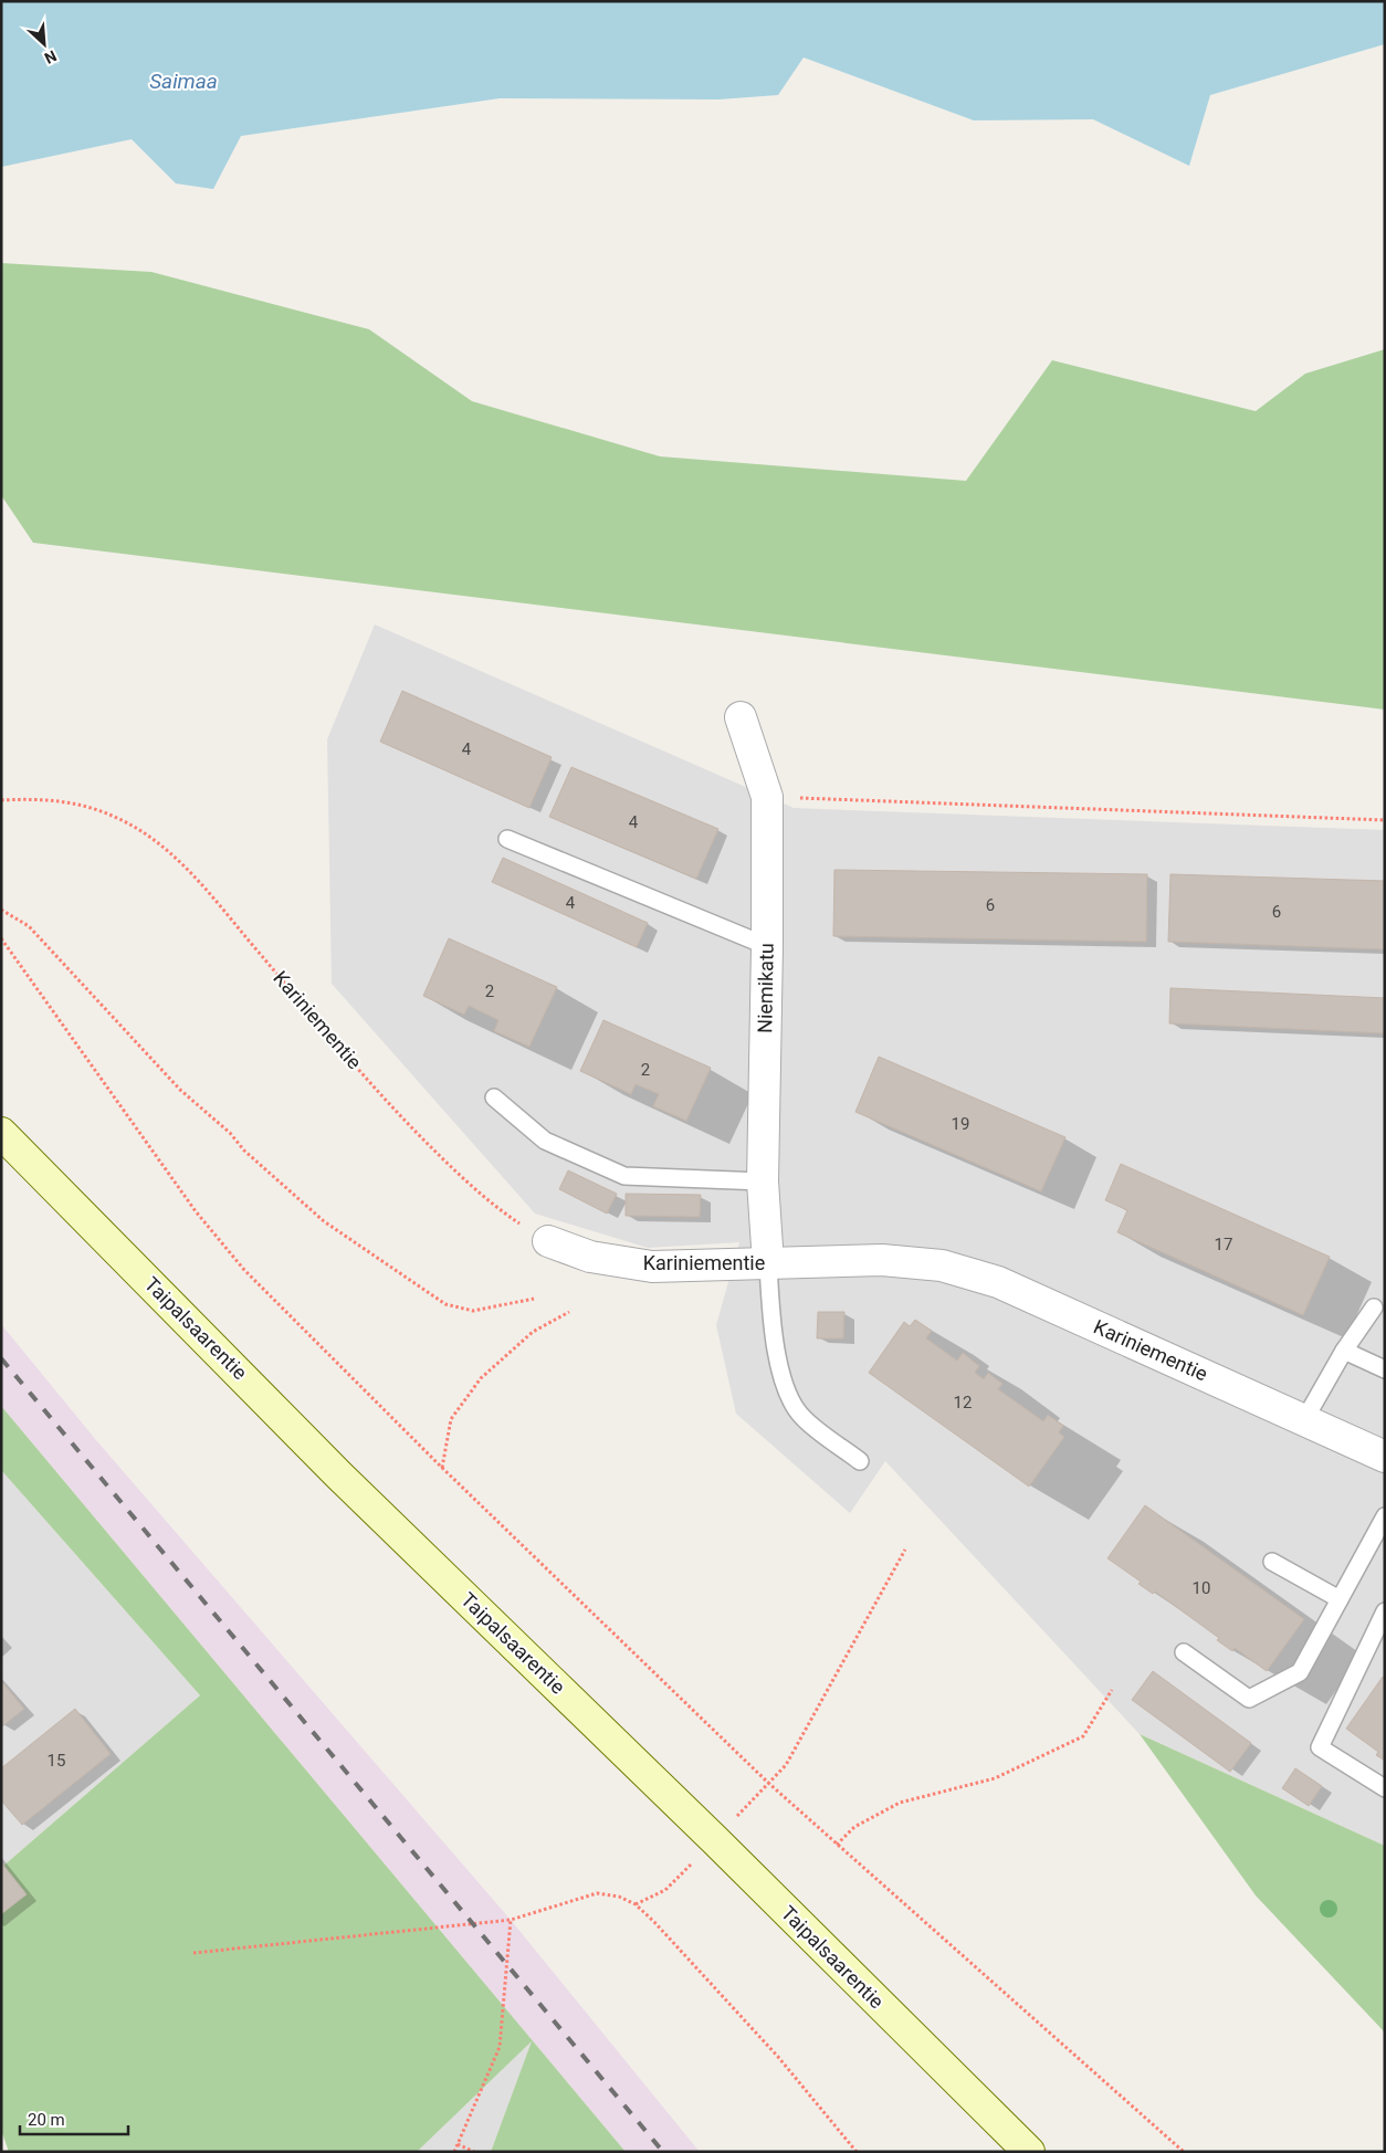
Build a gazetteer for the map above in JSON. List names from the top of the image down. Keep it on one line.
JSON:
{"streets":{"main road":["Taipalsaarentie"],"street":["Niemikatu","Kariniementie"]},"crossings":[["Niemikatu","Kariniementie"]],"water":["Saimaa"],"house_numbers":["4","4","4","6","6","2","2","19","17","12","10","15"],"scale_bar":"20 m","north":"bottom right"}
